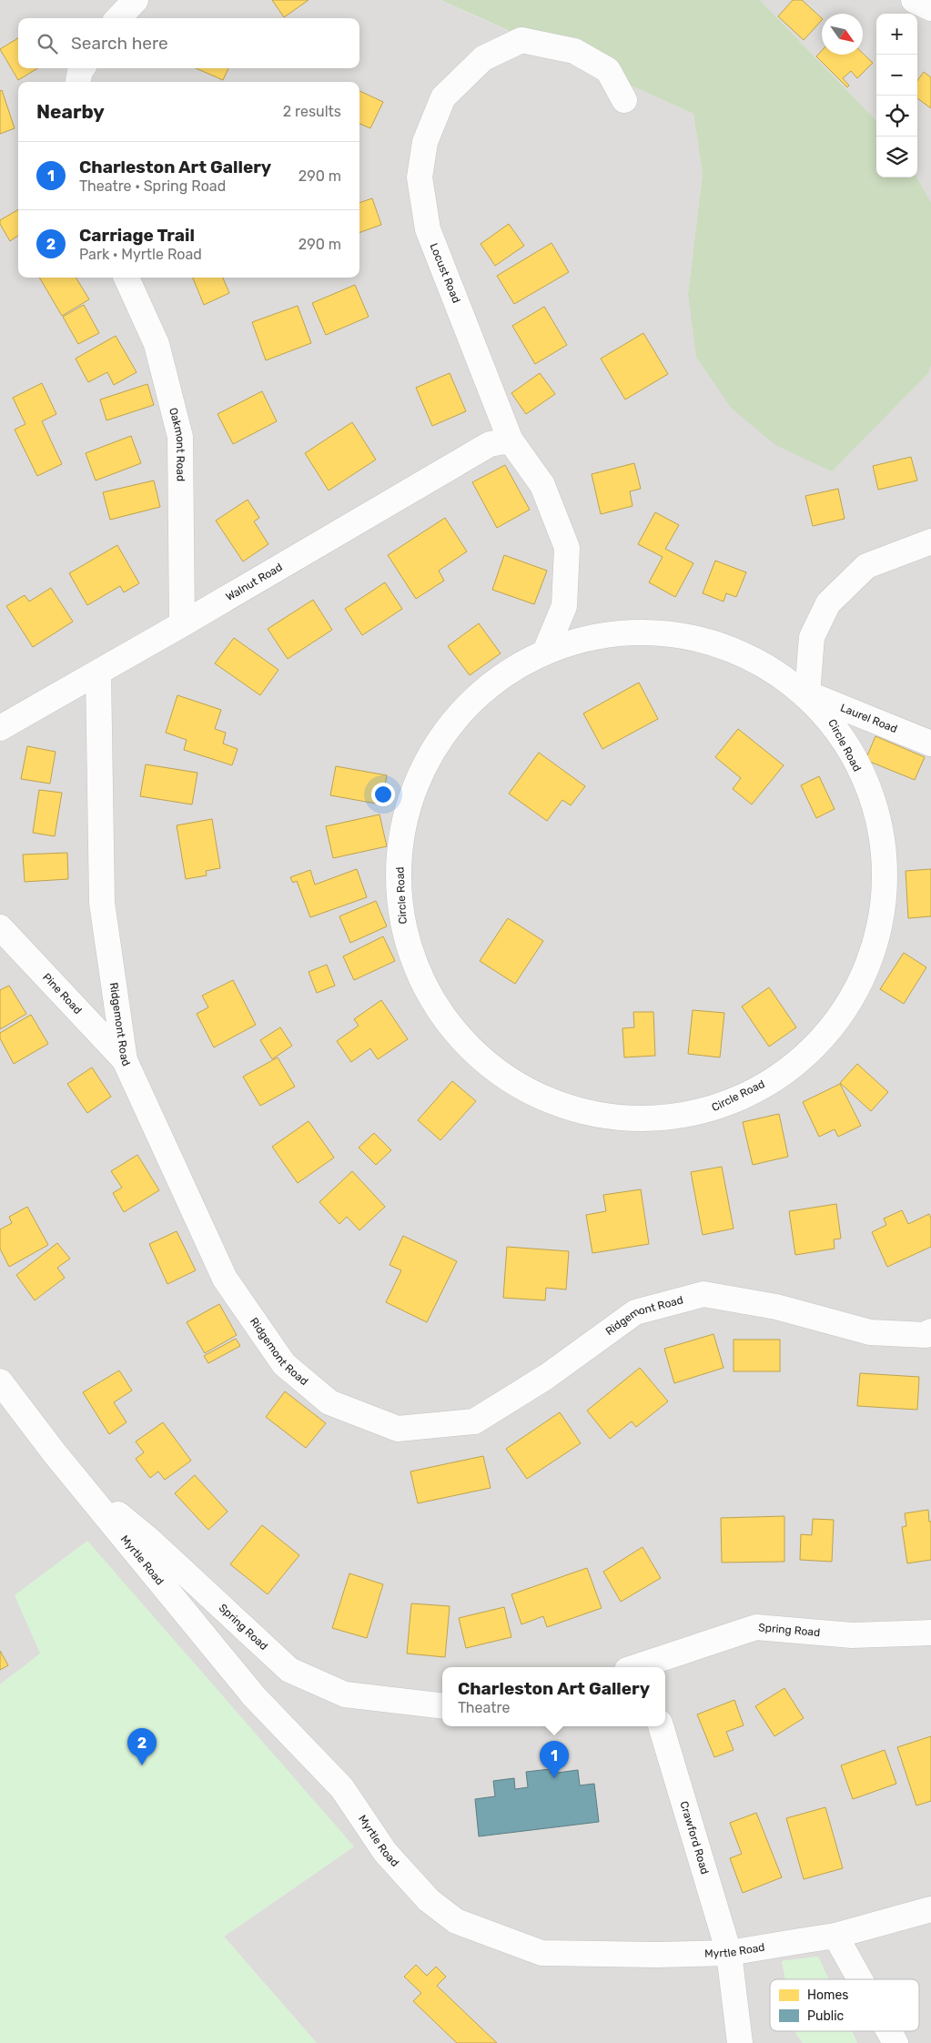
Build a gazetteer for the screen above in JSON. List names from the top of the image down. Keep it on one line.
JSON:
{"streets":{"street":["Locust Road","Oakmont Road","Walnut Road","Laurel Road","Circle Road","Pine Road","Ridgemont Road","Myrtle Road","Spring Road","Crawford Road"]},"crossings":[["Locust Road","Walnut Road"],["Locust Road","Circle Road"],["Oakmont Road","Walnut Road"],["Walnut Road","Ridgemont Road"],["Laurel Road","Circle Road"],["Pine Road","Ridgemont Road"],["Myrtle Road","Spring Road"],["Myrtle Road","Crawford Road"]],"legend":["Homes","Public"],"north":"bottom right","page":{"map_buttons":["+","−"],"search":"Search here","heading":["Nearby","2 results"],"list":[{"mark":"1","name":"Charleston Art Gallery","note":"Theatre · Spring Road","value":"290 m"},{"mark":"2","name":"Carriage Trail","note":"Park · Myrtle Road","value":"290 m"}],"popup":["Charleston Art Gallery","Theatre"],"pins":["2","1"]}}
